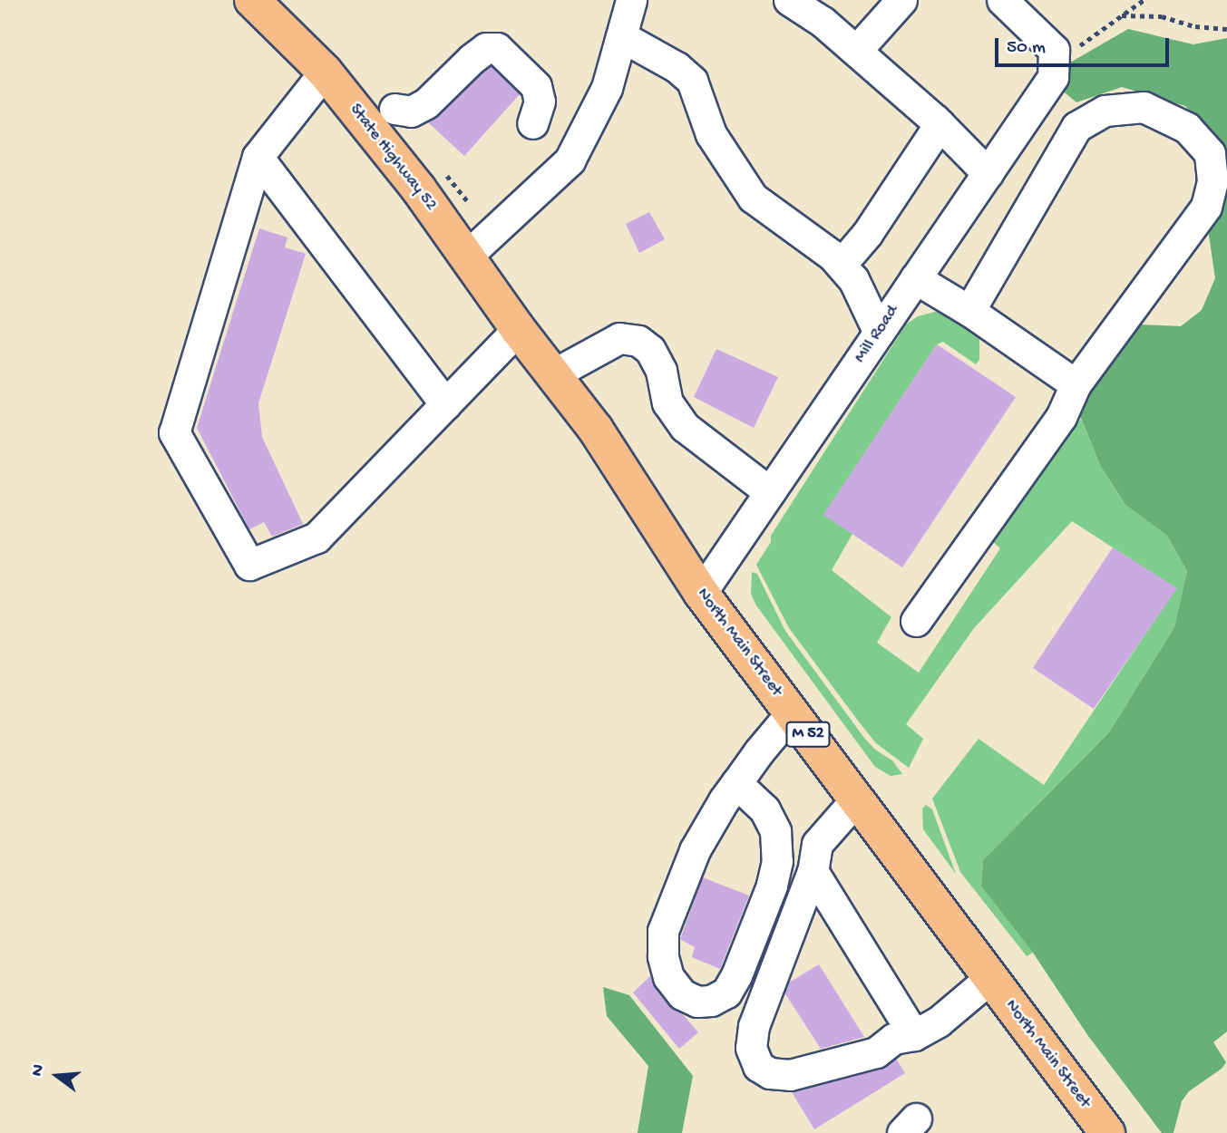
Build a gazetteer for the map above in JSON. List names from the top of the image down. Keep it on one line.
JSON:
{"streets":{"main road":["State Highway 52","North Main Street","M 52"],"street":["Mill Road"]},"crossings":[["State Highway 52","North Main Street"],["Mill Road","North Main Street"]],"scale_bar":"50 m","north":"left"}
